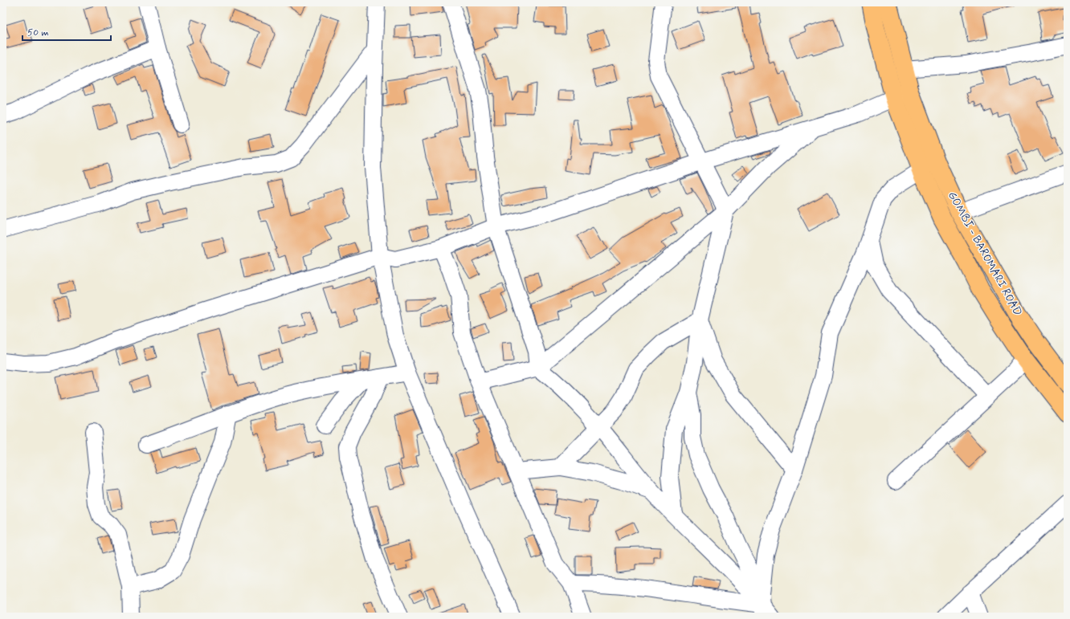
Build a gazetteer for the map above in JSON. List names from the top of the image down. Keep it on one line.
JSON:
{"streets":{"main road":["GOMBI - BAROMARI ROAD"]},"scale_bar":"50 m"}
